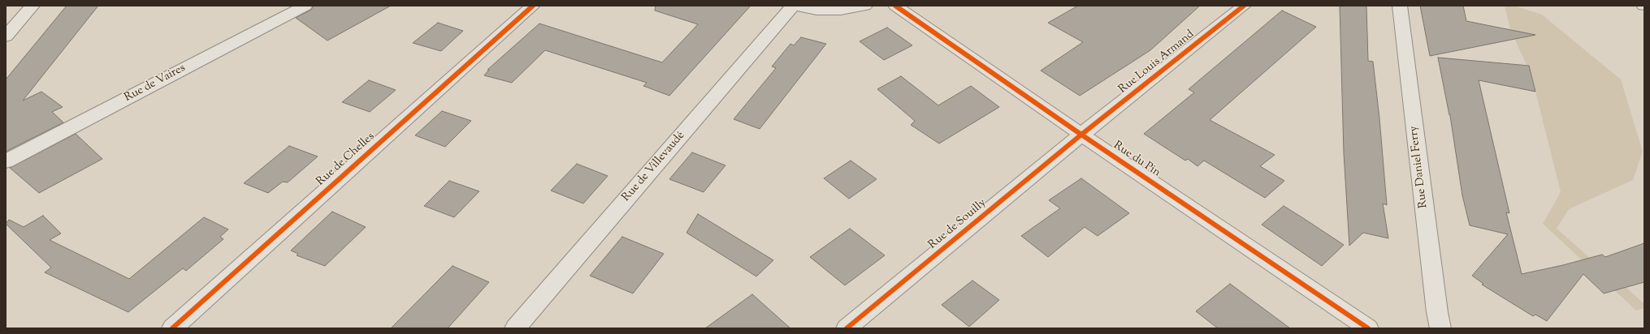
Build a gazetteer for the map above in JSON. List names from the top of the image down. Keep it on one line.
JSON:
{"streets":{"street":["Rue Louis Armand","Rue de Vaires","Rue de Chelles","Rue du Pin","Rue de Villevaudé","Rue Daniel Ferry","Rue de Souilly"]},"crossings":[["Rue Louis Armand","Rue du Pin"],["Rue Louis Armand","Rue de Souilly"],["Rue du Pin","Rue de Souilly"]]}
